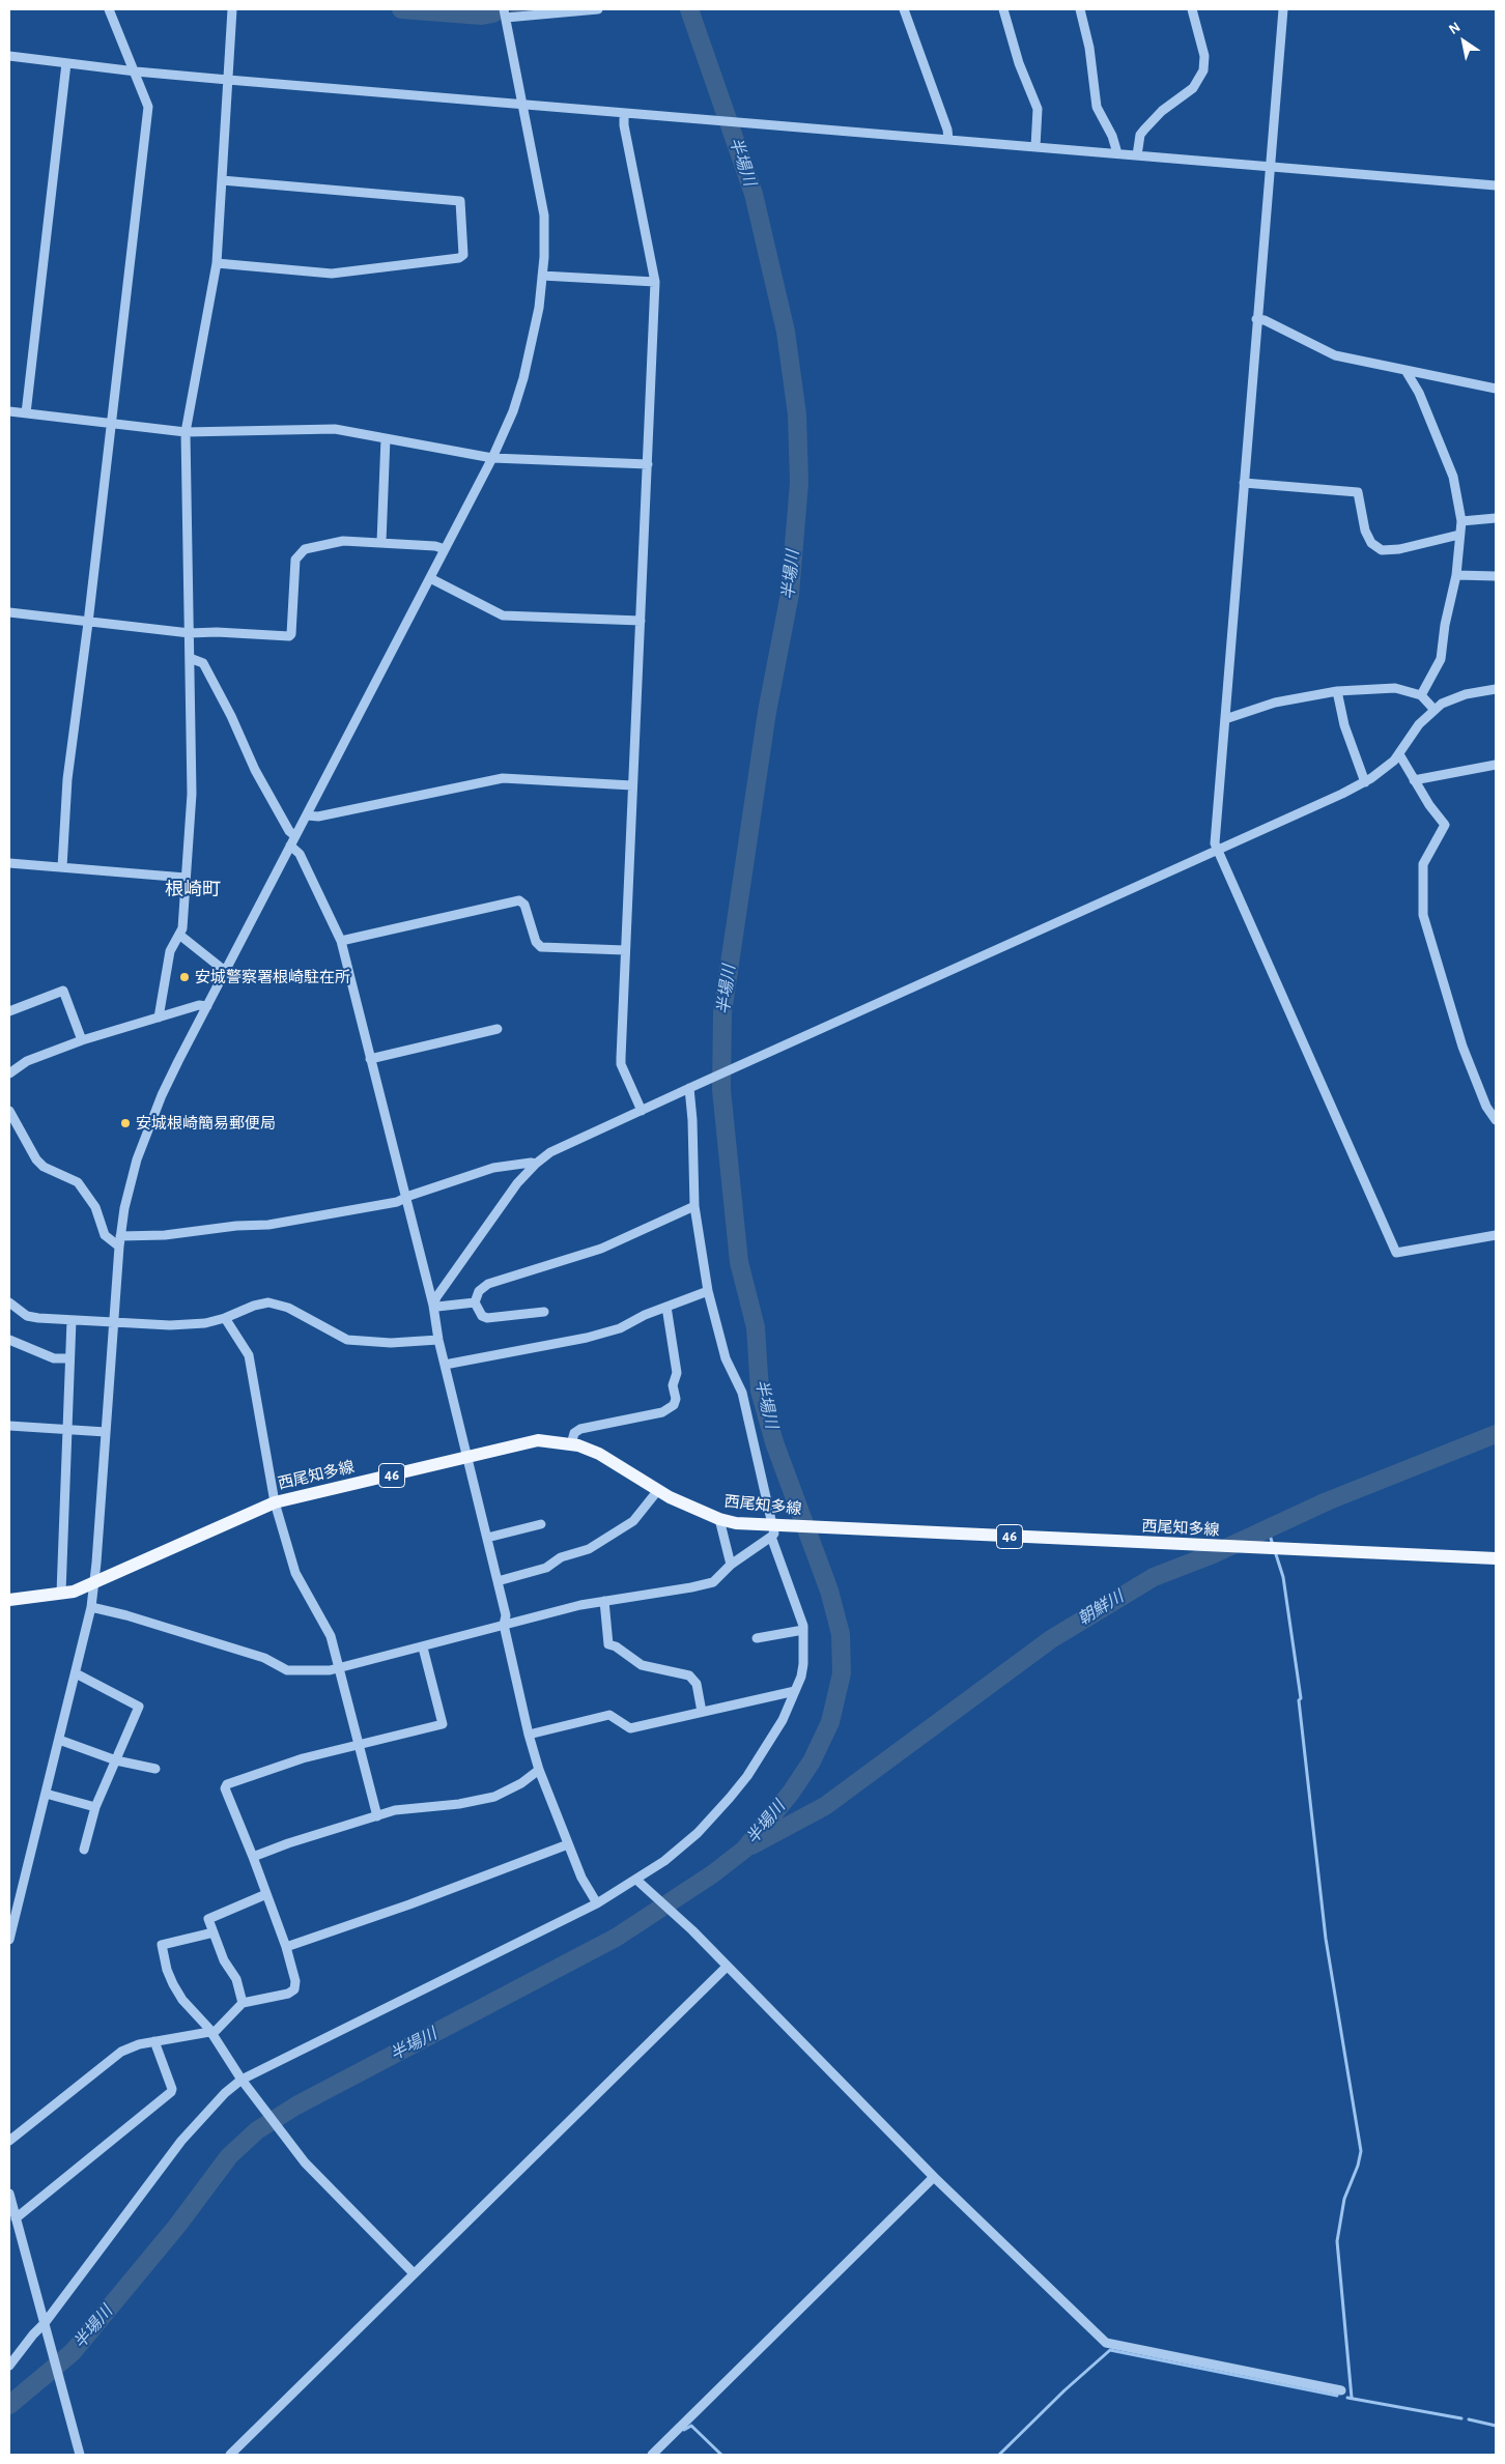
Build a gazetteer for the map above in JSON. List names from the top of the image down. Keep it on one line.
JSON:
{"streets":{"main road":["西尾知多線","46"]},"districts":["根崎町"],"water":["半場川","朝鮮川"],"places":["安城警察署根崎駐在所","安城根崎簡易郵便局"],"north":"top left"}
